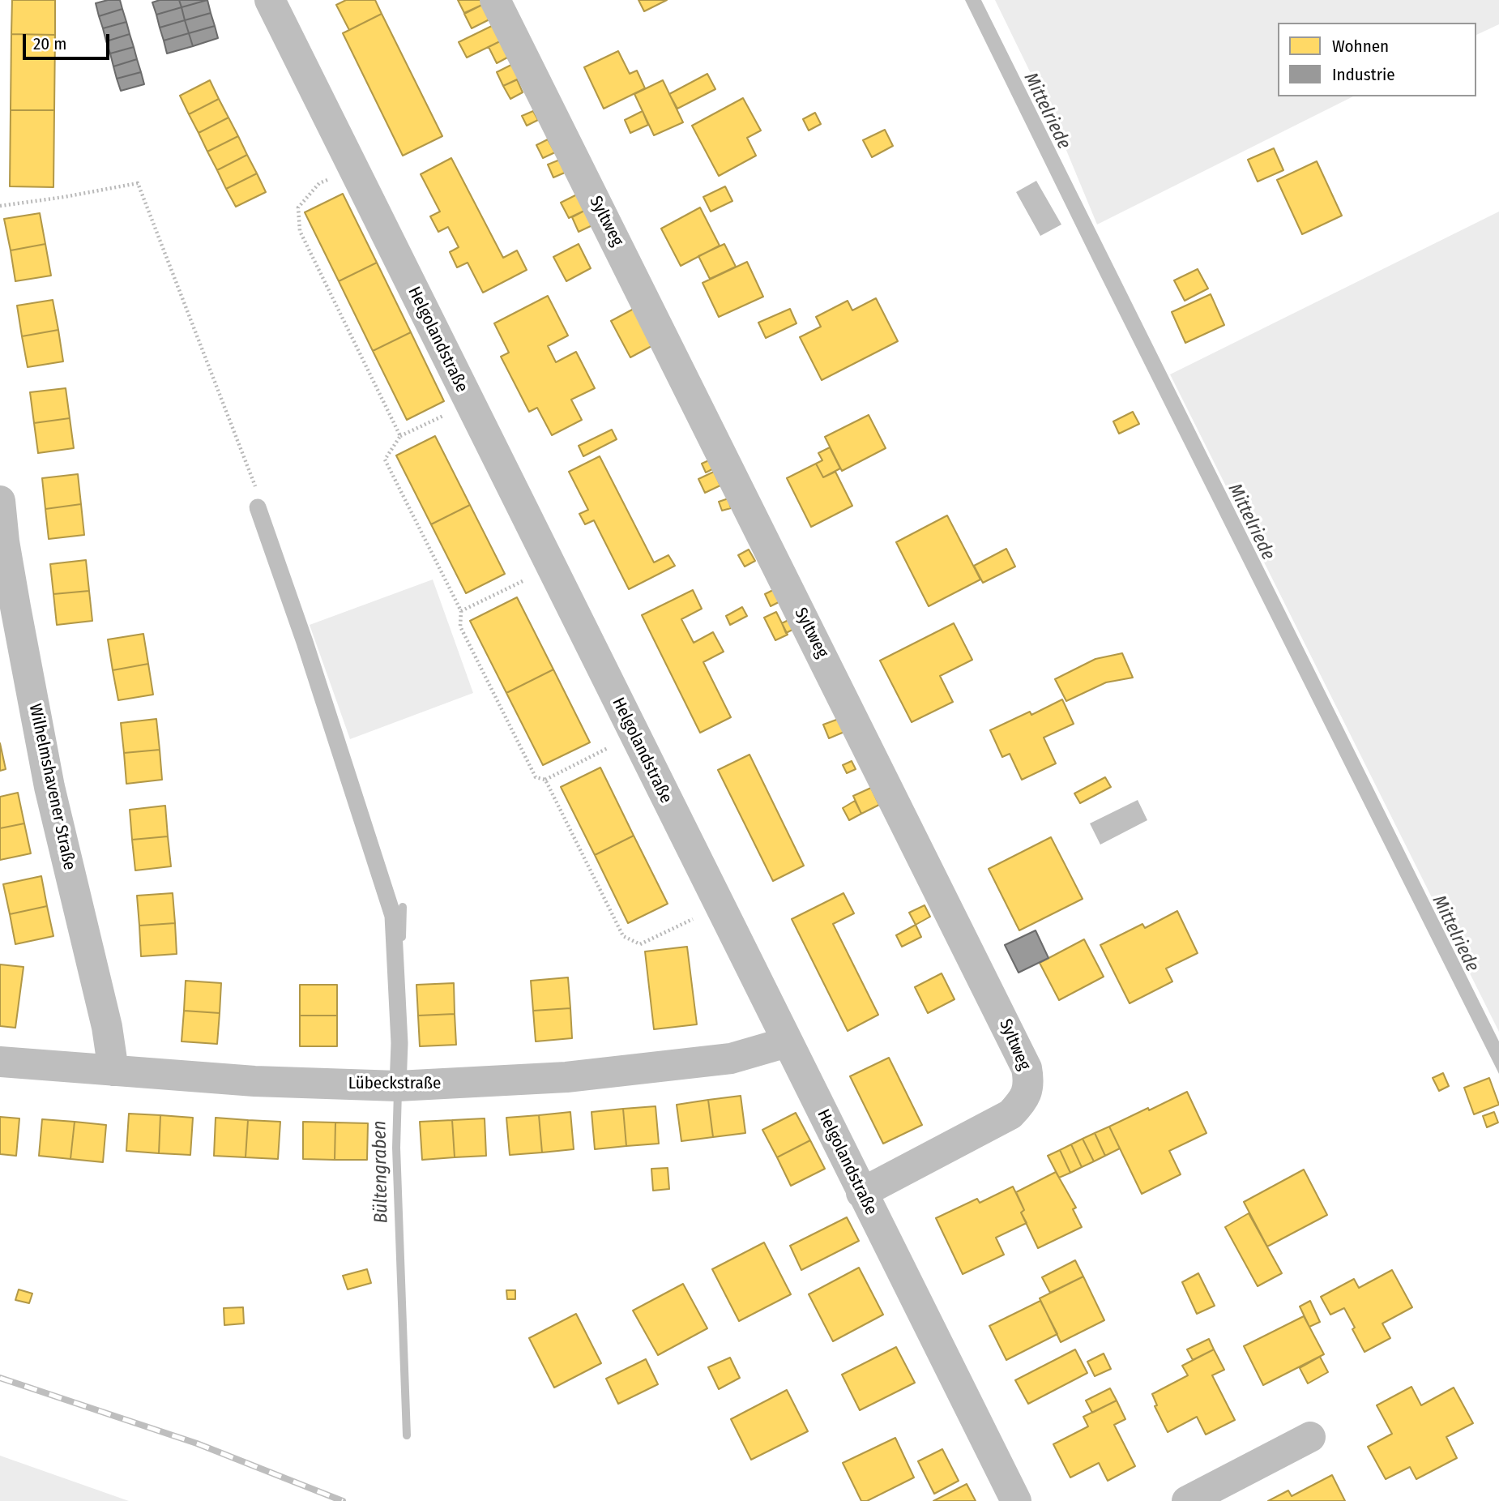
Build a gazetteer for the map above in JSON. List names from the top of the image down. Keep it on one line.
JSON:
{"streets":{"street":["Syltweg","Helgolandstraße","Wilhelmshavener Straße","Lübeckstraße"]},"crossings":[["Syltweg","Helgolandstraße"],["Helgolandstraße","Lübeckstraße"],["Wilhelmshavener Straße","Lübeckstraße"]],"water":["Mittelriede","Bültengraben"],"legend":["Wohnen","Industrie"],"scale_bar":"20 m"}
